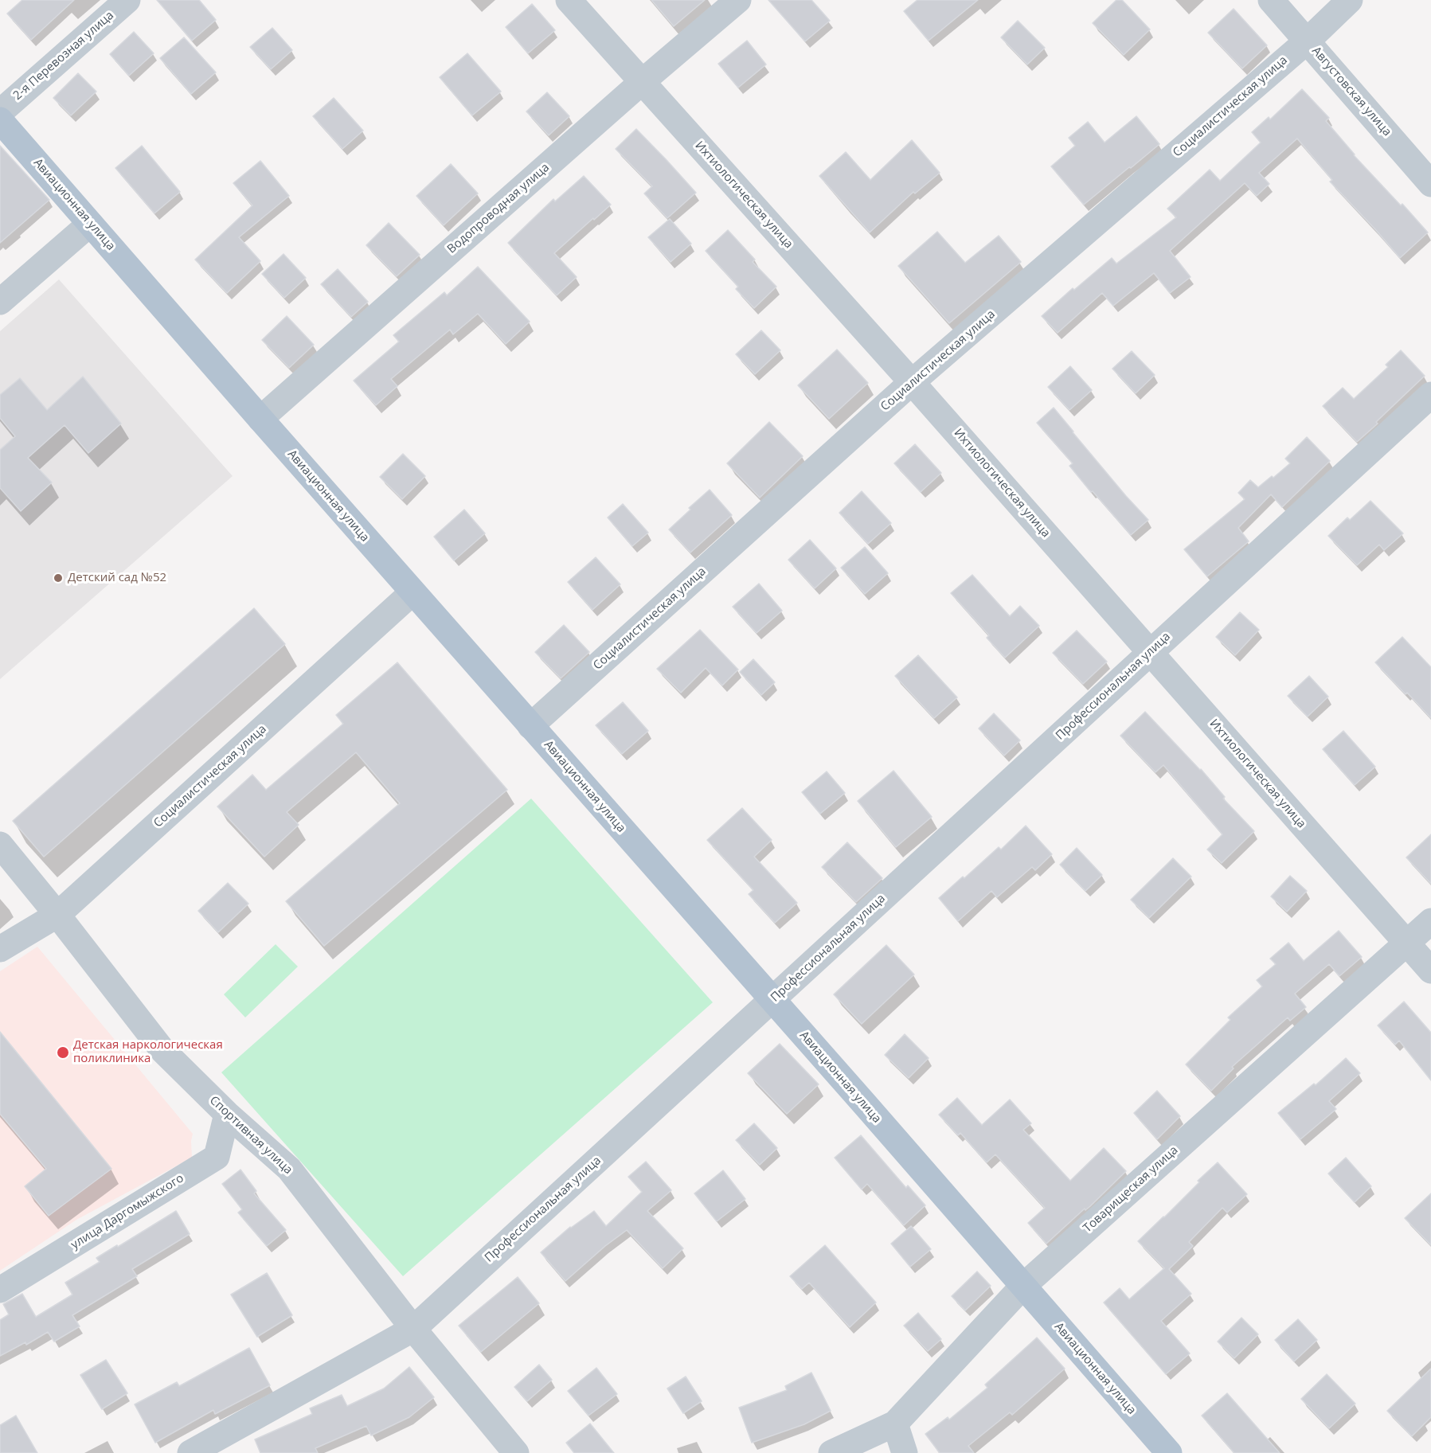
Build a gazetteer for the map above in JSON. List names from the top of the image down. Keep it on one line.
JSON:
{"streets":{"main road":["Авиационная улица"],"street":["2-я Перевозная улица","Августовская улица","Социалистическая улица","Ихтиологическая улица","Водопроводная улица","Профессиональная улица","Спортивная улица","Товарищеская улица","улица Даргомыжского"]},"crossings":[["Августовская улица","Социалистическая улица"],["Социалистическая улица","Ихтиологическая улица"],["Социалистическая улица","Авиационная улица"],["Социалистическая улица","Спортивная улица"],["Ихтиологическая улица","Водопроводная улица"],["Ихтиологическая улица","Профессиональная улица"],["Ихтиологическая улица","Товарищеская улица"],["Авиационная улица","Водопроводная улица"],["Авиационная улица","Профессиональная улица"],["Авиационная улица","Товарищеская улица"],["Профессиональная улица","Спортивная улица"],["Спортивная улица","улица Даргомыжского"]],"places":["Детский сад №52","Детская наркологическая поликлиника"]}
